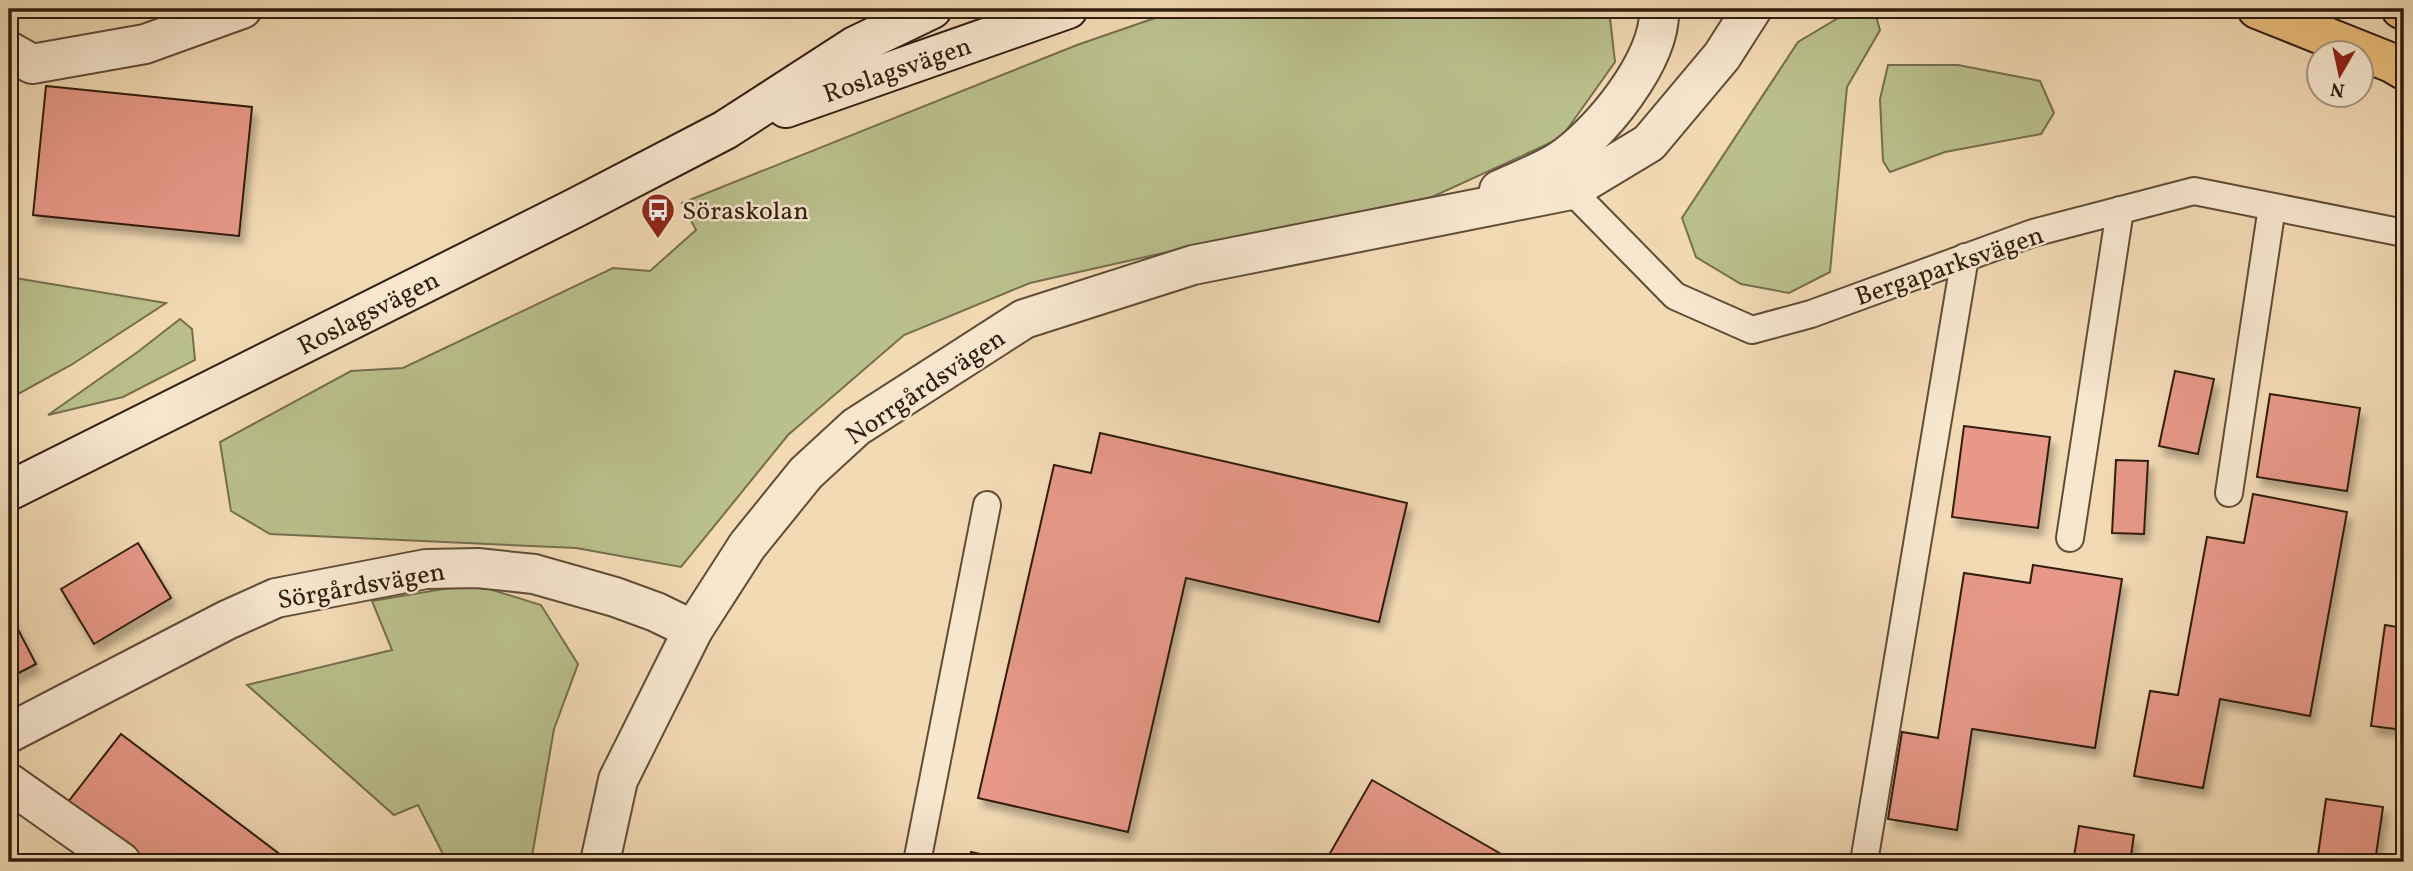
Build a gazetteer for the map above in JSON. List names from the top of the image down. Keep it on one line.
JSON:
{"streets":{"street":["Roslagsvägen","Norrgårdsvägen","Sörgårdsvägen"],"lane":["Bergaparksvägen"]},"crossings":[["Bergaparksvägen","Norrgårdsvägen"],["Norrgårdsvägen","Sörgårdsvägen"]],"places":{"bus stop":["Söraskolan"]},"north":"bottom"}
